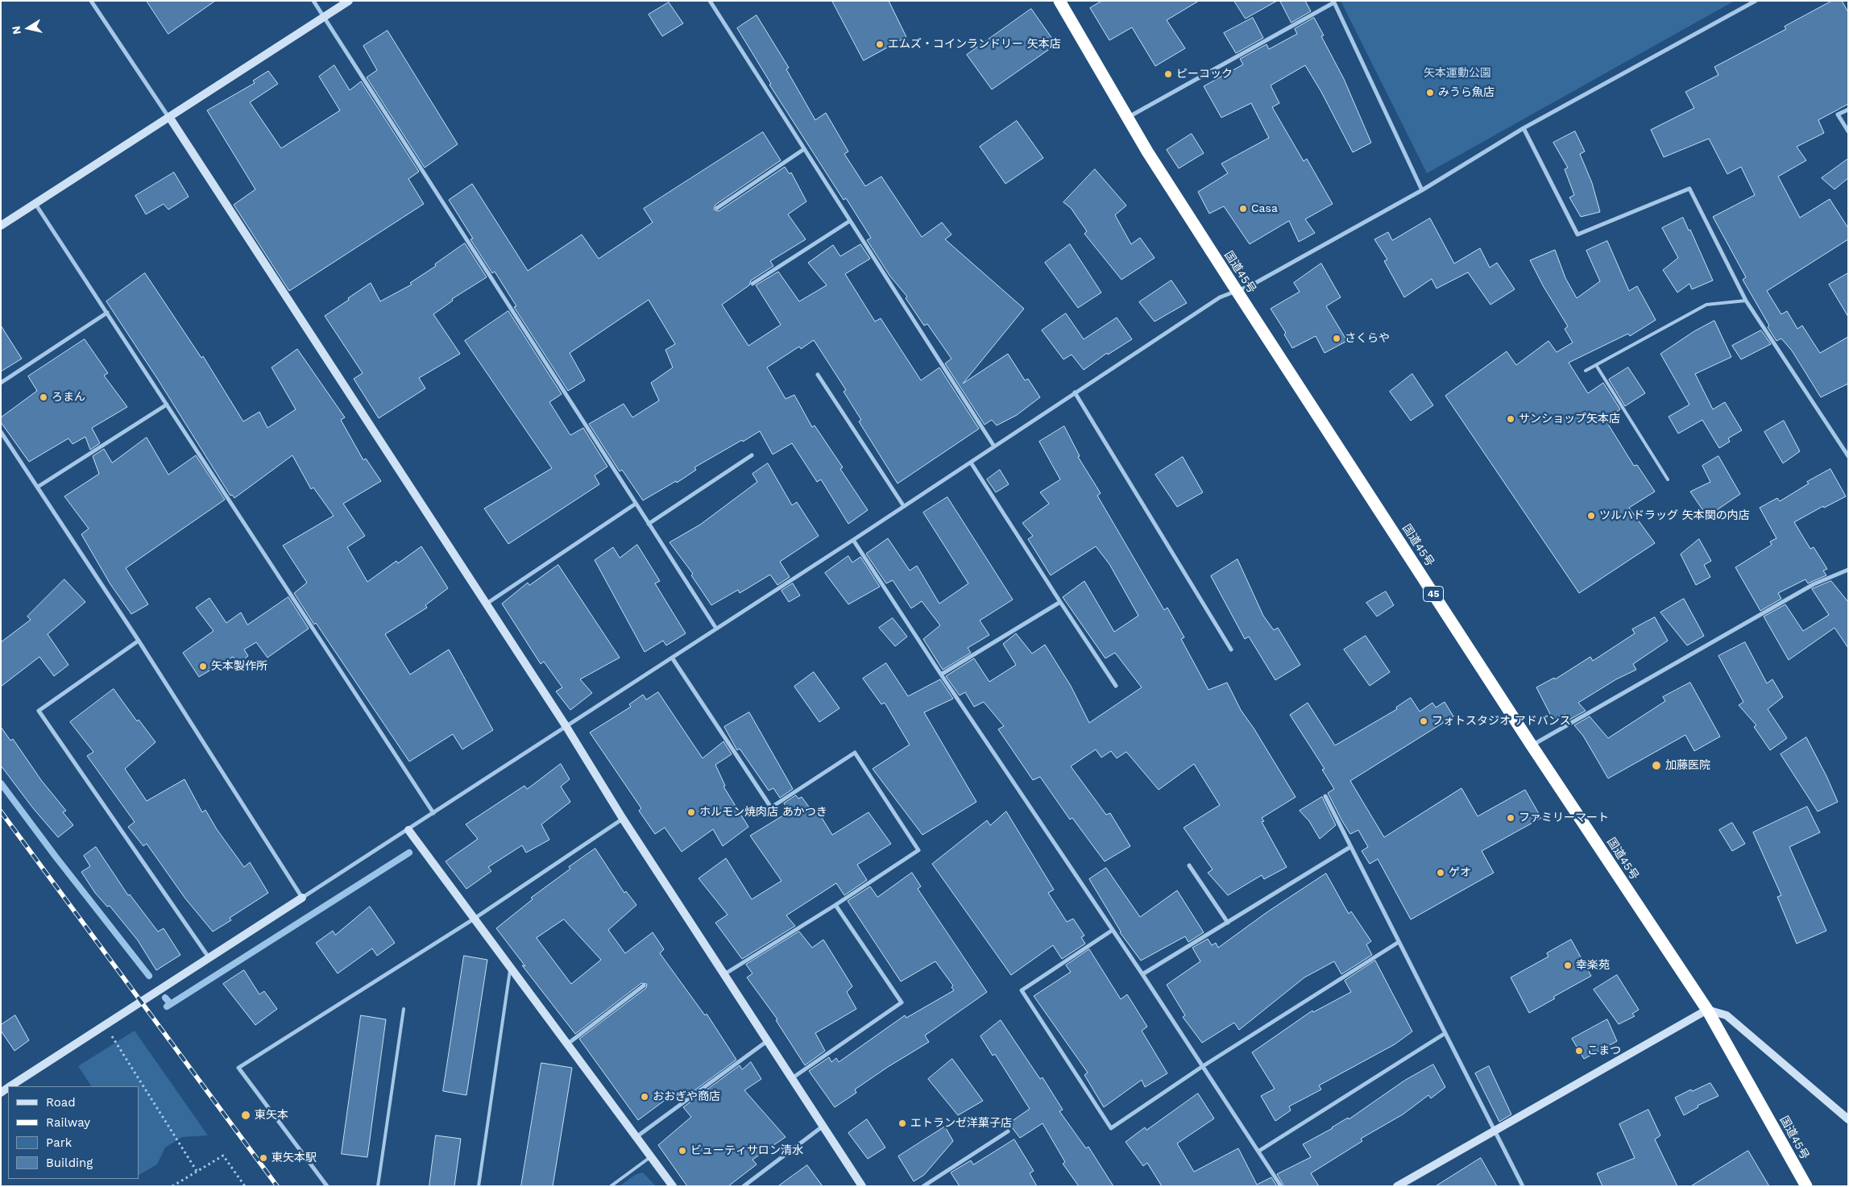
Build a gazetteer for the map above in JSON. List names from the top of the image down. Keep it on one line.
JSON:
{"streets":{"highway":["国道45号","45"]},"parks":["矢本運動公園"],"places":["エムズ・コインランドリー 矢本店","ピーコック","みうら魚店","Casa","さくらや","ろまん","サンショップ矢本店","ツルハドラッグ 矢本関の内店","矢本製作所","フォトスタジオ アドバンス","加藤医院","ホルモン焼肉店 あかつき","ファミリーマート","ゲオ","幸楽苑","こまつ","おおぎや商店","東矢本","エトランゼ洋菓子店","ビューティサロン清水","東矢本駅"],"legend":["Road","Railway","Park","Building"],"north":"left"}
